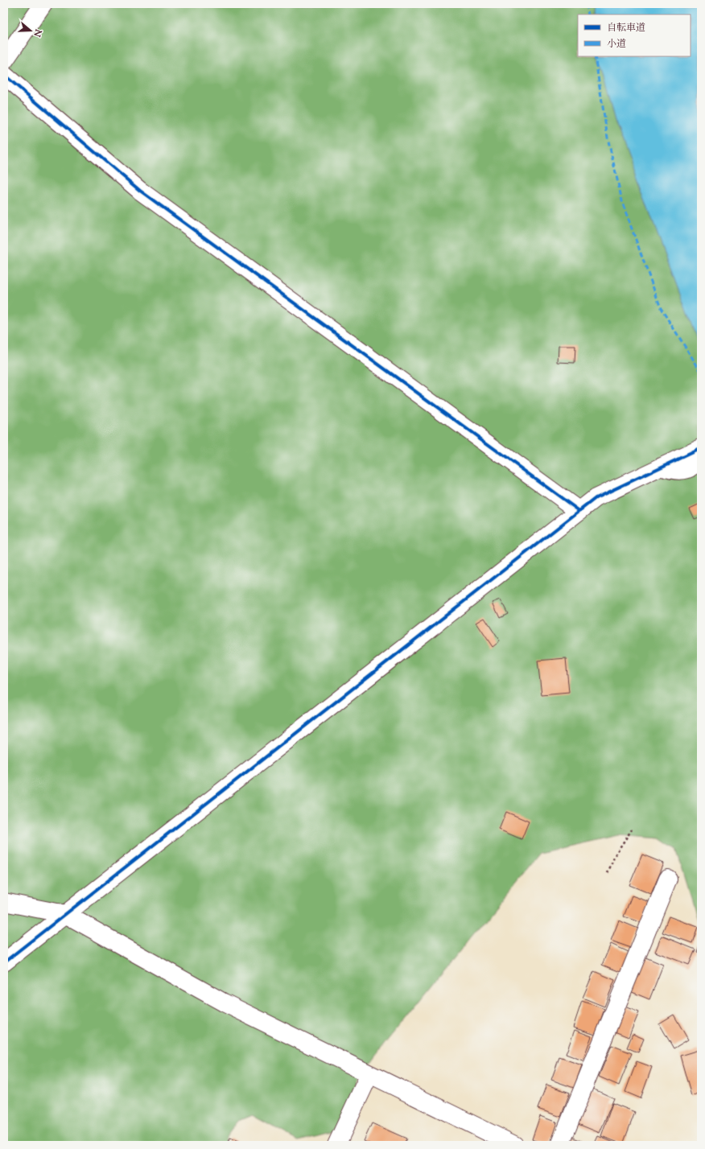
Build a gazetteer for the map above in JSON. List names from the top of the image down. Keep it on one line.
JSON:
{"legend":["自転車道","小道"],"north":"right"}
